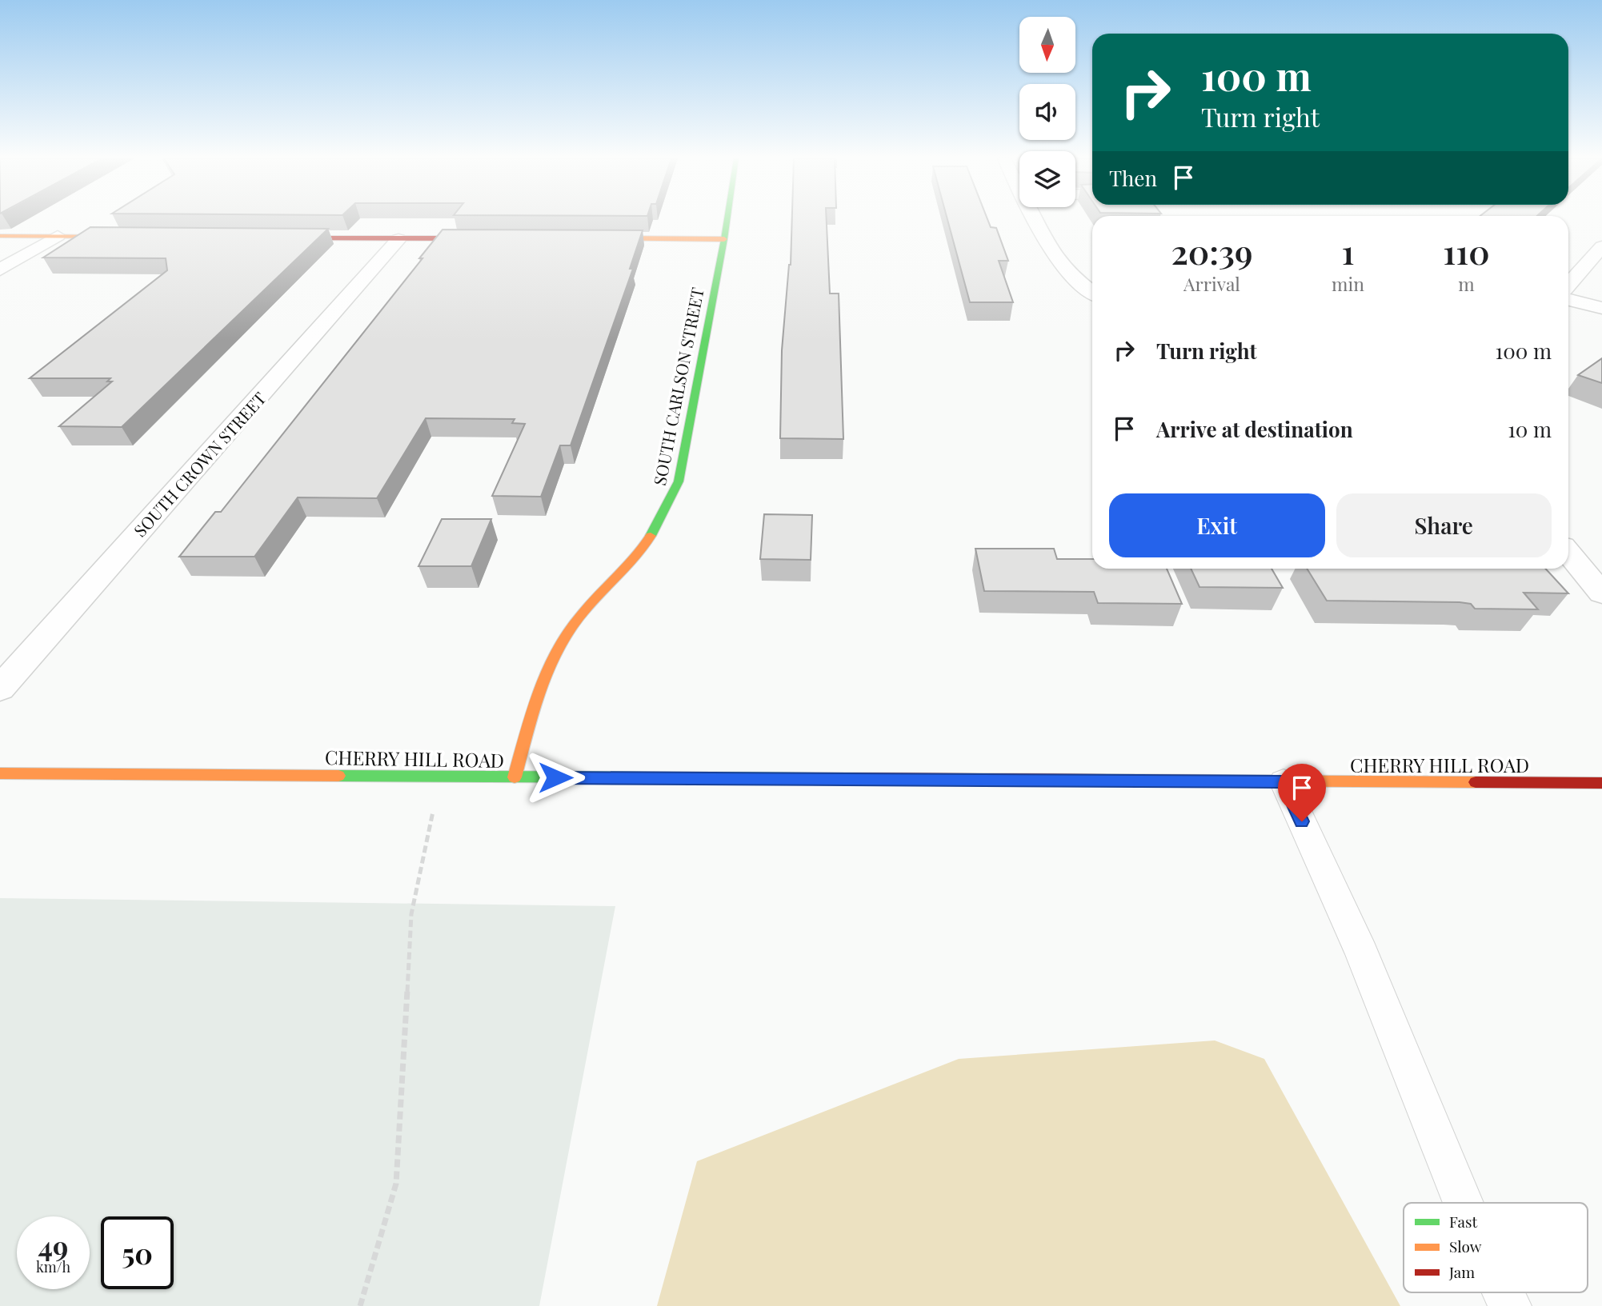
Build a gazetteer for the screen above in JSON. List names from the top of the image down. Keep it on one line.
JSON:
{"streets":{"street":["SOUTH CARLSON STREET","SOUTH CROWN STREET","CHERRY HILL ROAD"]},"crossings":[["SOUTH CARLSON STREET","CHERRY HILL ROAD"]],"legend":["Fast","Slow","Jam"],"north":"bottom","page":{"turn":["100 m","Turn right"],"then":"Then","eta":["20:39","Arrival","1","min","110","m"],"list":[{"name":"Turn right","value":"100 m"},{"name":"Arrive at destination","value":"10 m"}],"buttons":["Exit","Share"],"speed":"49 km/h","limit":"50"}}
